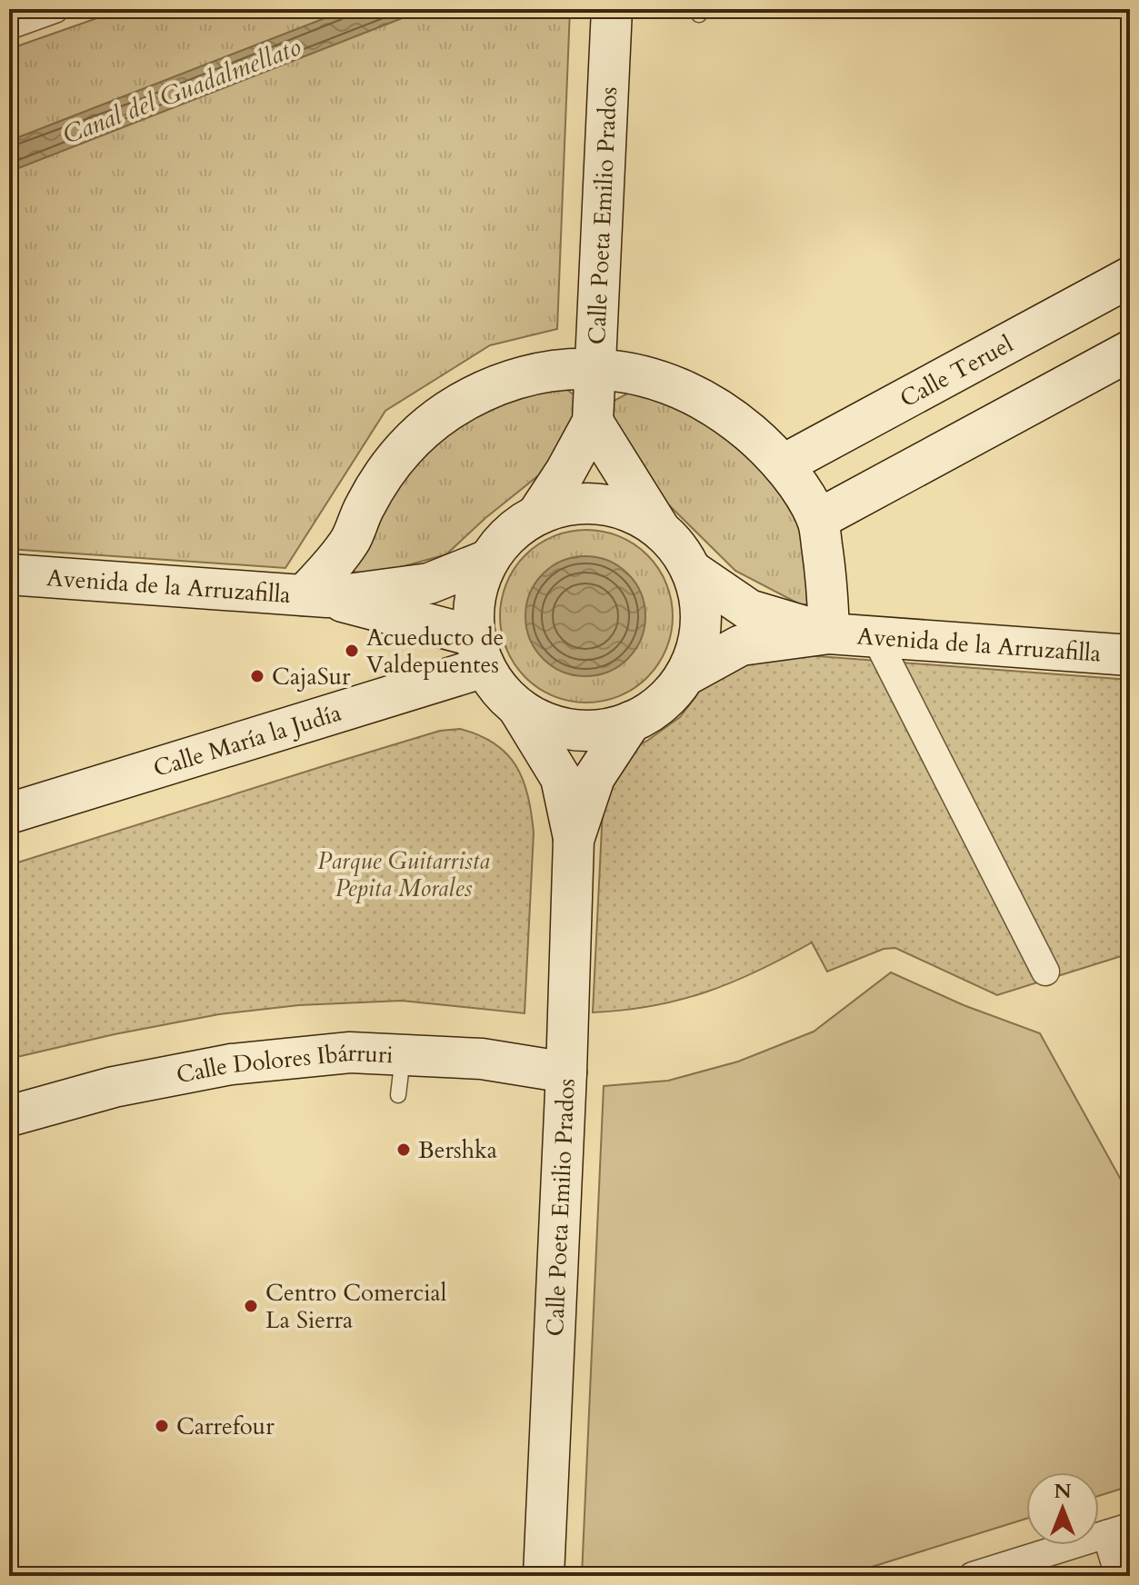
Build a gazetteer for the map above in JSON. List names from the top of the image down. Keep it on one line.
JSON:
{"streets":{"main road":["Calle Poeta Emilio Prados","Calle Teruel","Avenida de la Arruzafilla","Calle María la Judía","Calle Dolores Ibárruri"]},"crossings":[["Calle Poeta Emilio Prados","Avenida de la Arruzafilla"],["Calle Poeta Emilio Prados","Calle María la Judía"],["Calle Poeta Emilio Prados","Calle Dolores Ibárruri"],["Avenida de la Arruzafilla","Calle María la Judía"]],"water":["Canal del Guadalmellato"],"parks":["Parque Guitarrista Pepita Morales"],"places":["Acueducto de Valdepuentes","CajaSur","Bershka","Centro Comercial La Sierra","Carrefour"],"north":"top"}
